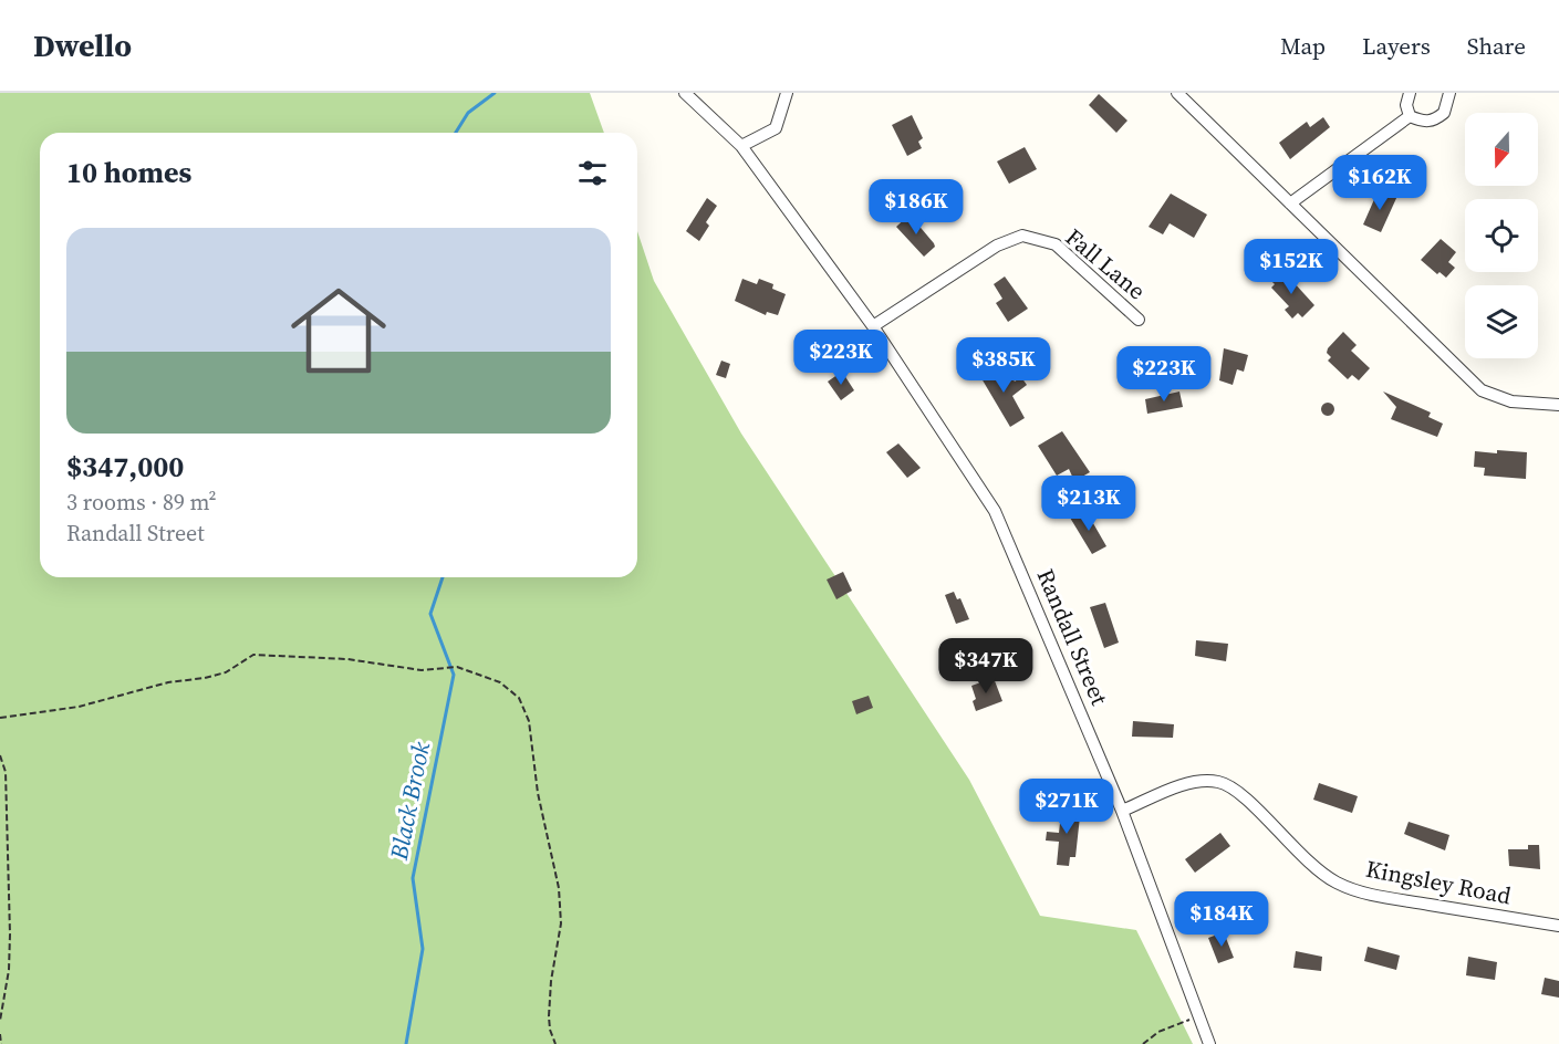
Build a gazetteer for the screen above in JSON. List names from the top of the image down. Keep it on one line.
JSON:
{"streets":{"street":["Fall Lane","Randall Street","Kingsley Road"]},"crossings":[["Fall Lane","Randall Street"],["Randall Street","Kingsley Road"]],"water":["Black Brook"],"north":"bottom","page":{"header":"Dwello","nav":["Map","Layers","Share"],"heading":"10 homes","price":["$162K","$186K","$152K","$223K","$385K","$223K","$213K","$347K","$271K","$184K"],"list":[{"name":"$347,000","note":"3 rooms · 89 m² · Randall Street"}]}}
